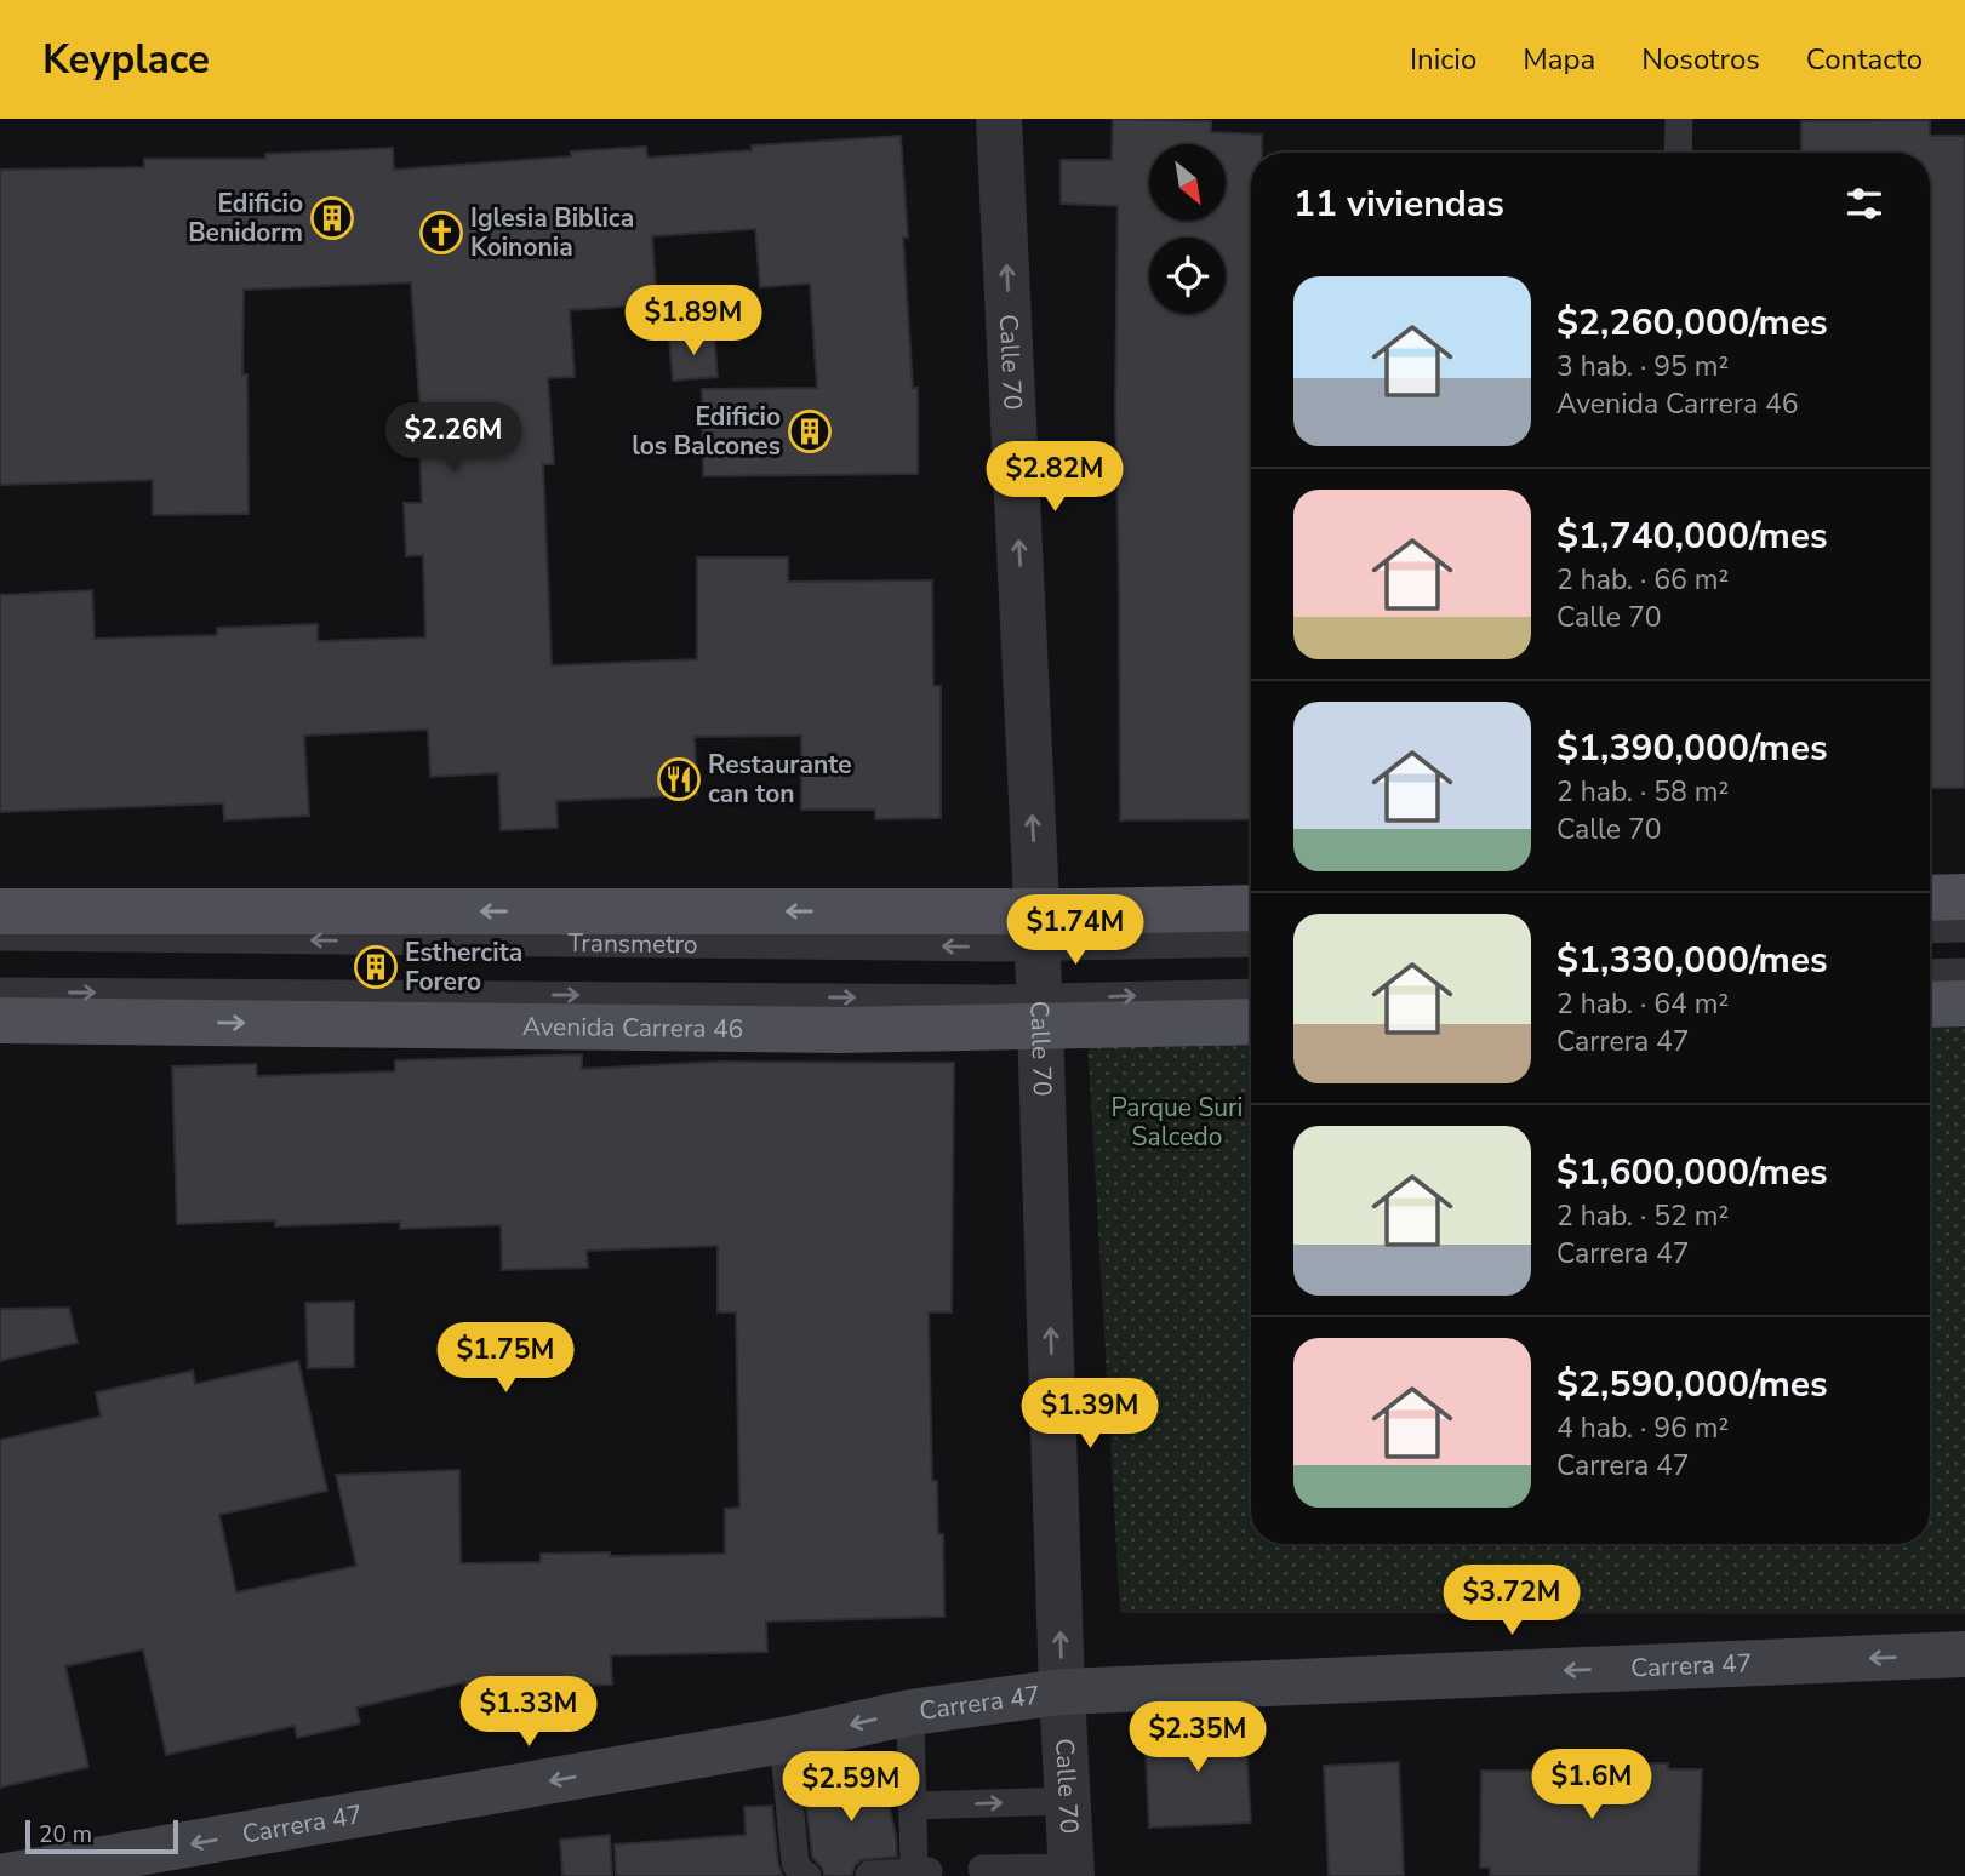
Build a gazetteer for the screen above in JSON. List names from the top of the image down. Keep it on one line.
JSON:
{"streets":{"main road":["Avenida Carrera 46"],"street":["Calle 70","Carrera 47"],"lane":["Transmetro"]},"crossings":[["Calle 70","Transmetro"],["Calle 70","Avenida Carrera 46"],["Calle 70","Carrera 47"],["Transmetro","Avenida Carrera 46"]],"one_way":["Calle 70","Carrera 47"],"parks":["Parque Suri Salcedo"],"places":{"building":["Edificio Benidorm","Edificio los Balcones","Esthercita Forero"],"church":["Iglesia Biblica Koinonia"],"restaurant":["Restaurante can ton"]},"scale_bar":"20 m","north":"bottom right","page":{"header":"Keyplace","nav":["Inicio","Mapa","Nosotros","Contacto"],"heading":"11 viviendas","list":[{"name":"$2,260,000/mes","note":"3 hab. · 95 m² · Avenida Carrera 46"},{"name":"$1,740,000/mes","note":"2 hab. · 66 m² · Calle 70"},{"name":"$1,390,000/mes","note":"2 hab. · 58 m² · Calle 70"},{"name":"$1,330,000/mes","note":"2 hab. · 64 m² · Carrera 47"},{"name":"$1,600,000/mes","note":"2 hab. · 52 m² · Carrera 47"},{"name":"$2,590,000/mes","note":"4 hab. · 96 m² · Carrera 47"}],"price":["$1.89M","$2.26M","$2.82M","$1.74M","$1.75M","$1.39M","$3.72M","$1.33M","$2.35M","$1.6M","$2.59M"],"scale":"20 m"}}
